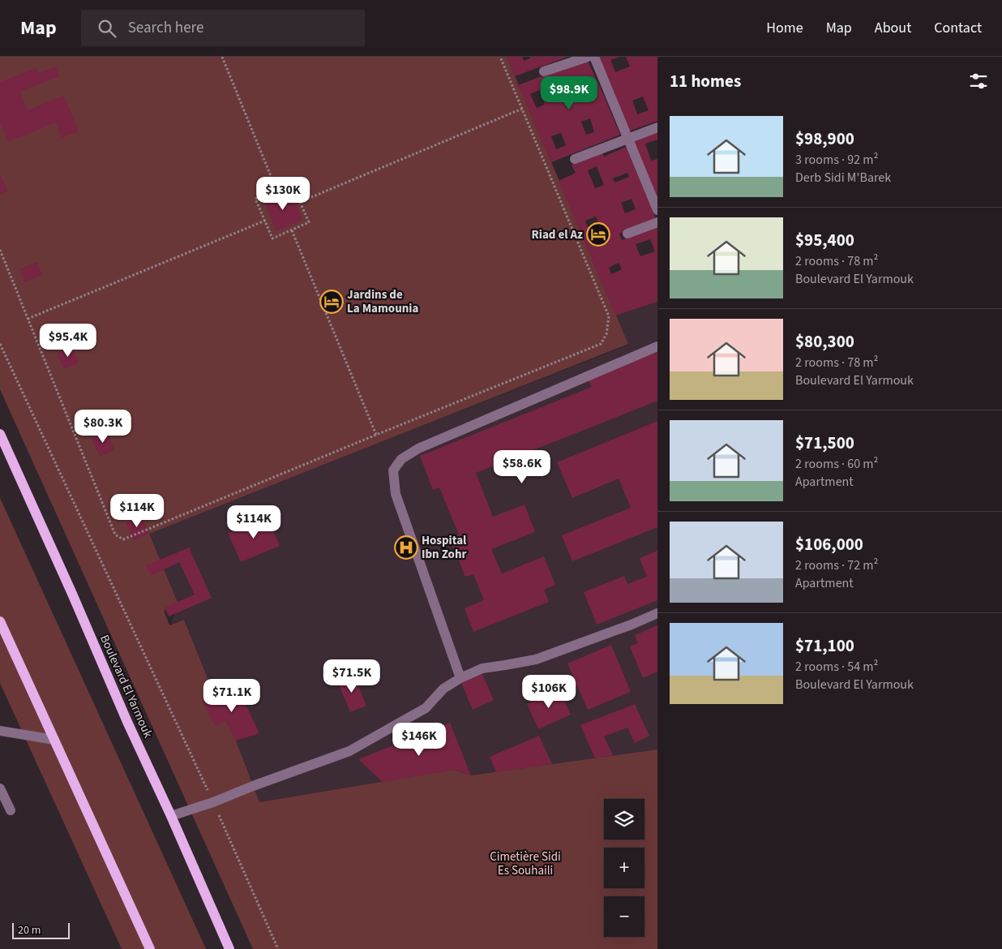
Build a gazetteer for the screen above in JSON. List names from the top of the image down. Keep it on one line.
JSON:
{"streets":{"main road":["Boulevard El Yarmouk"]},"parks":["Cimetière Sidi Es Souhaili"],"places":{"hotel":["Riad el Az","Jardins de La Mamounia"],"hospital":["Hospital Ibn Zohr"]},"scale_bar":"20 m","page":{"header":"Map","search":"Search here","nav":["Home","Map","About","Contact"],"heading":"11 homes","price":["$98.9K","$130K","$95.4K","$80.3K","$58.6K","$114K","$114K","$71.5K","$106K","$71.1K","$146K"],"list":[{"name":"$98,900","note":"3 rooms · 92 m² · Derb Sidi M'Barek"},{"name":"$95,400","note":"2 rooms · 78 m² · Boulevard El Yarmouk"},{"name":"$80,300","note":"2 rooms · 78 m² · Boulevard El Yarmouk"},{"name":"$71,500","note":"2 rooms · 60 m² · Apartment"},{"name":"$106,000","note":"2 rooms · 72 m² · Apartment"},{"name":"$71,100","note":"2 rooms · 54 m² · Boulevard El Yarmouk"}],"map_buttons":["+","−"],"scale":"20 m"}}
